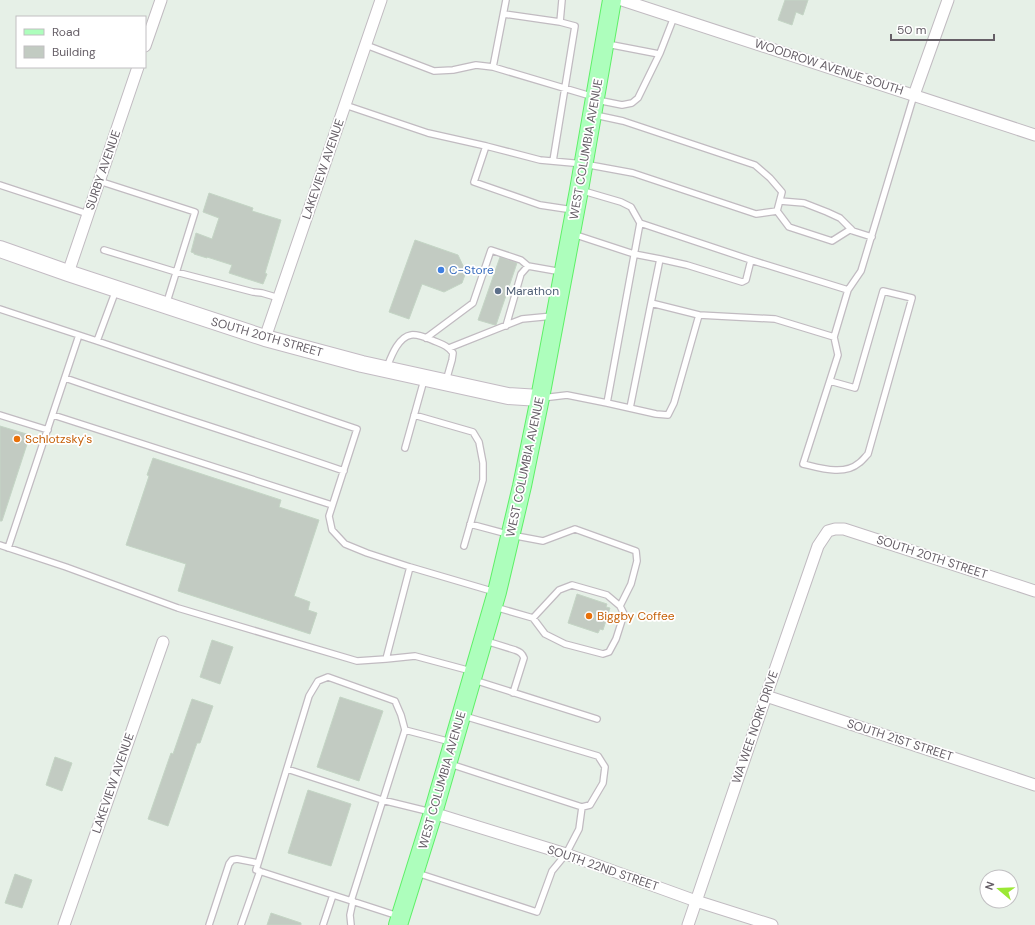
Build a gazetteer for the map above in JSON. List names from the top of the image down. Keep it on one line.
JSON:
{"streets":{"main road":["WEST COLUMBIA AVENUE","SOUTH 20TH STREET"],"street":["WOODROW AVENUE SOUTH","LAKEVIEW AVENUE","SURBY AVENUE","WA WEE NORK DRIVE","SOUTH 21ST STREET","SOUTH 22ND STREET"]},"crossings":[["WEST COLUMBIA AVENUE","SOUTH 20TH STREET"],["WEST COLUMBIA AVENUE","SOUTH 22ND STREET"],["LAKEVIEW AVENUE","SOUTH 20TH STREET"],["SURBY AVENUE","SOUTH 20TH STREET"],["SOUTH 20TH STREET","WA WEE NORK DRIVE"],["WA WEE NORK DRIVE","SOUTH 21ST STREET"],["WA WEE NORK DRIVE","SOUTH 22ND STREET"]],"places":["C-Store","Marathon","Schlotzsky's","Biggby Coffee"],"legend":["Road","Building"],"scale_bar":"50 m","north":"left"}
